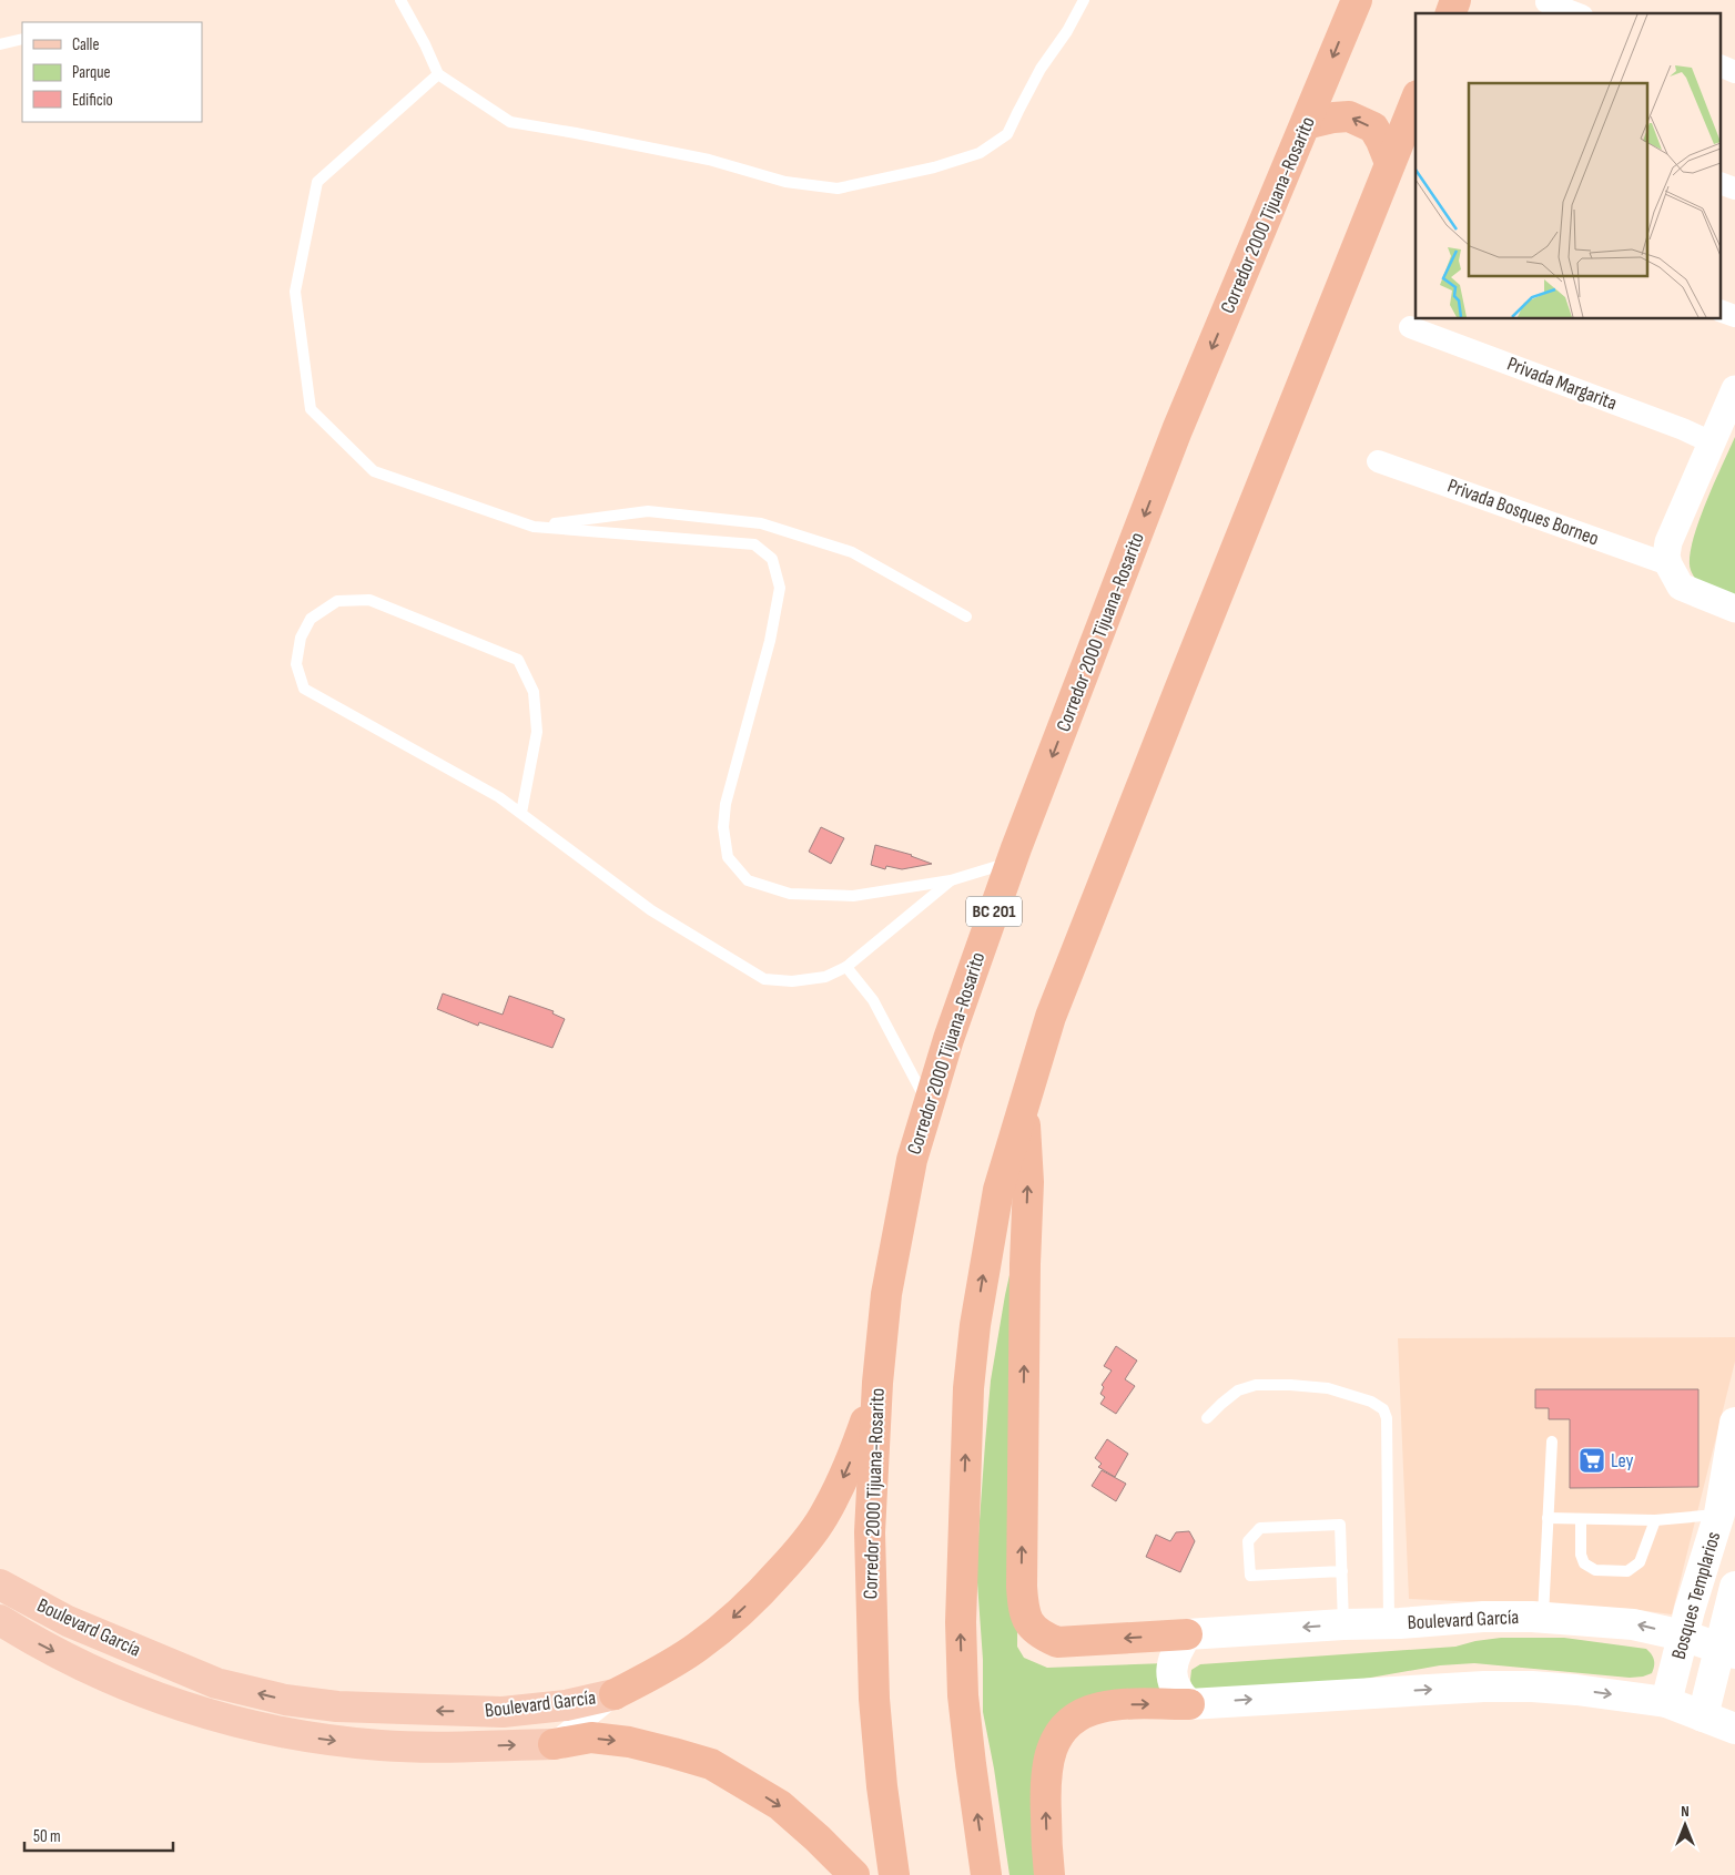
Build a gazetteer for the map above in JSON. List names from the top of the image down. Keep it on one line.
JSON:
{"streets":{"highway":["Corredor 2000 Tijuana-Rosarito","BC 201"],"main road":["Bosques Templarios","Boulevard García"],"street":["Privada Margarita","Privada Bosques Borneo"]},"crossings":[["Bosques Templarios","Boulevard García"]],"places":{"supermarket":["Ley"]},"legend":["Calle","Parque","Edificio"],"scale_bar":"50 m","north":"top"}
